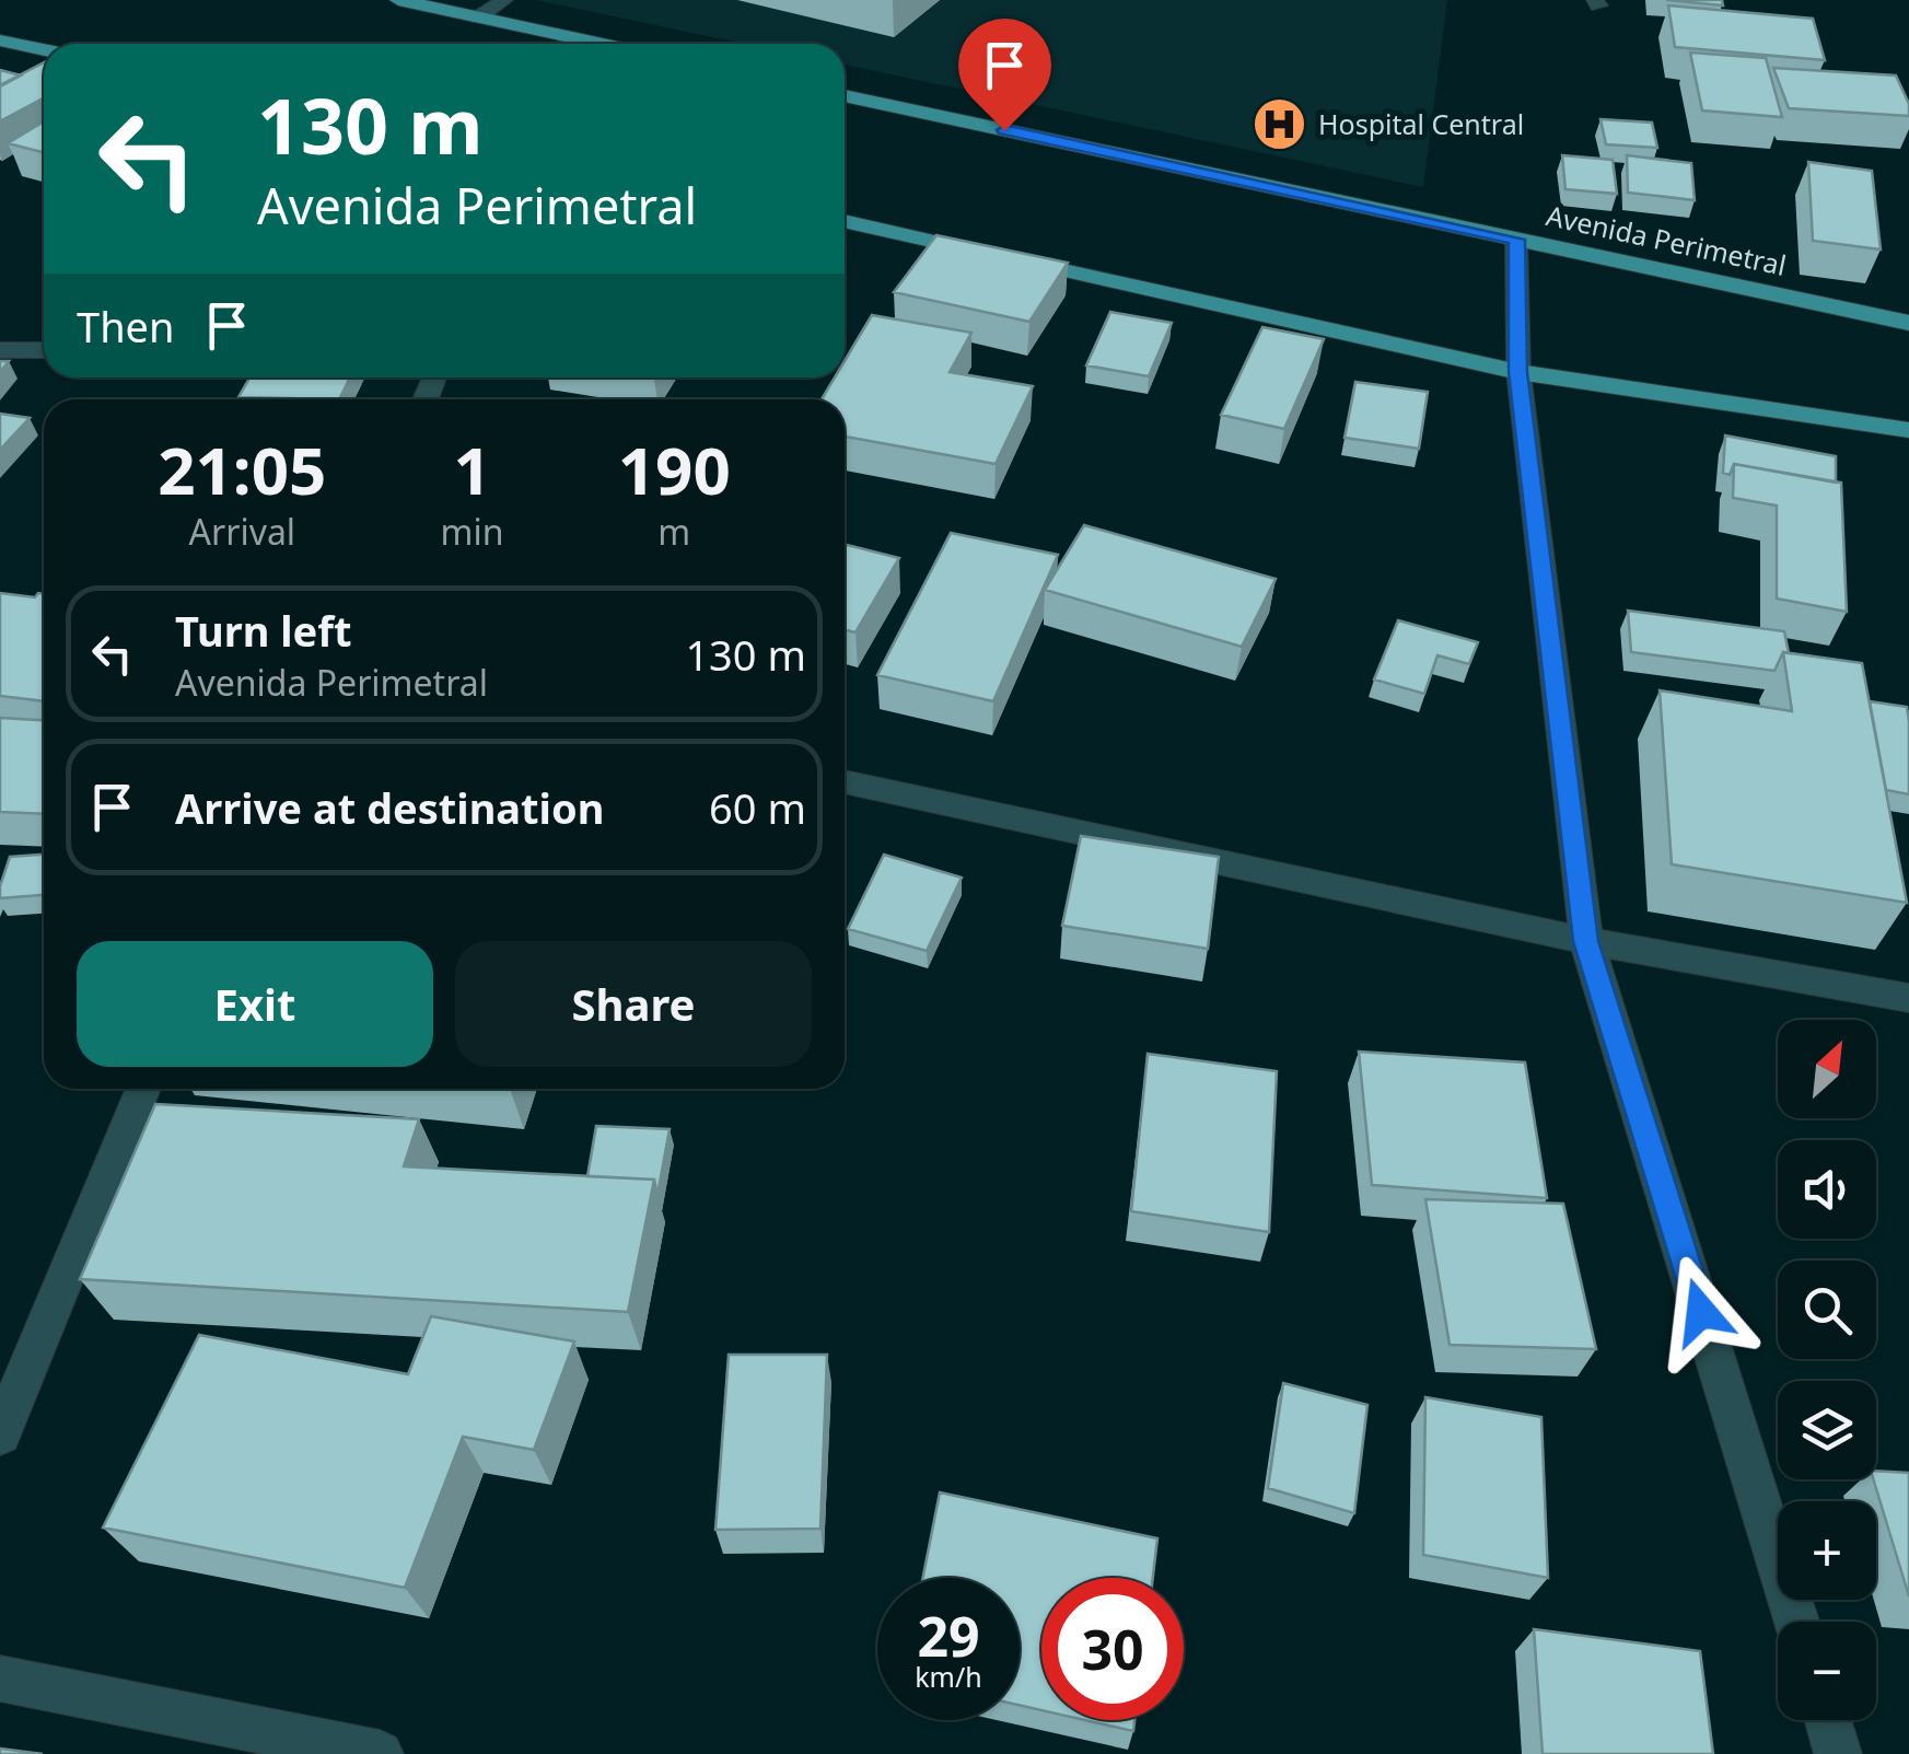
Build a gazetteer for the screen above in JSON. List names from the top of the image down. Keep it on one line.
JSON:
{"streets":{"main road":["Avenida Perimetral"]},"places":{"hospital":["Hospital Central"]},"north":"top right","page":{"turn":["130 m","Avenida Perimetral"],"then":"Then","eta":["21:05","Arrival","1","min","190","m"],"list":[{"name":"Turn left","note":"Avenida Perimetral","value":"130 m"},{"name":"Arrive at destination","value":"60 m"}],"buttons":["Exit","Share"],"map_buttons":["+","−"],"speed":"29 km/h","limit":"30"}}
